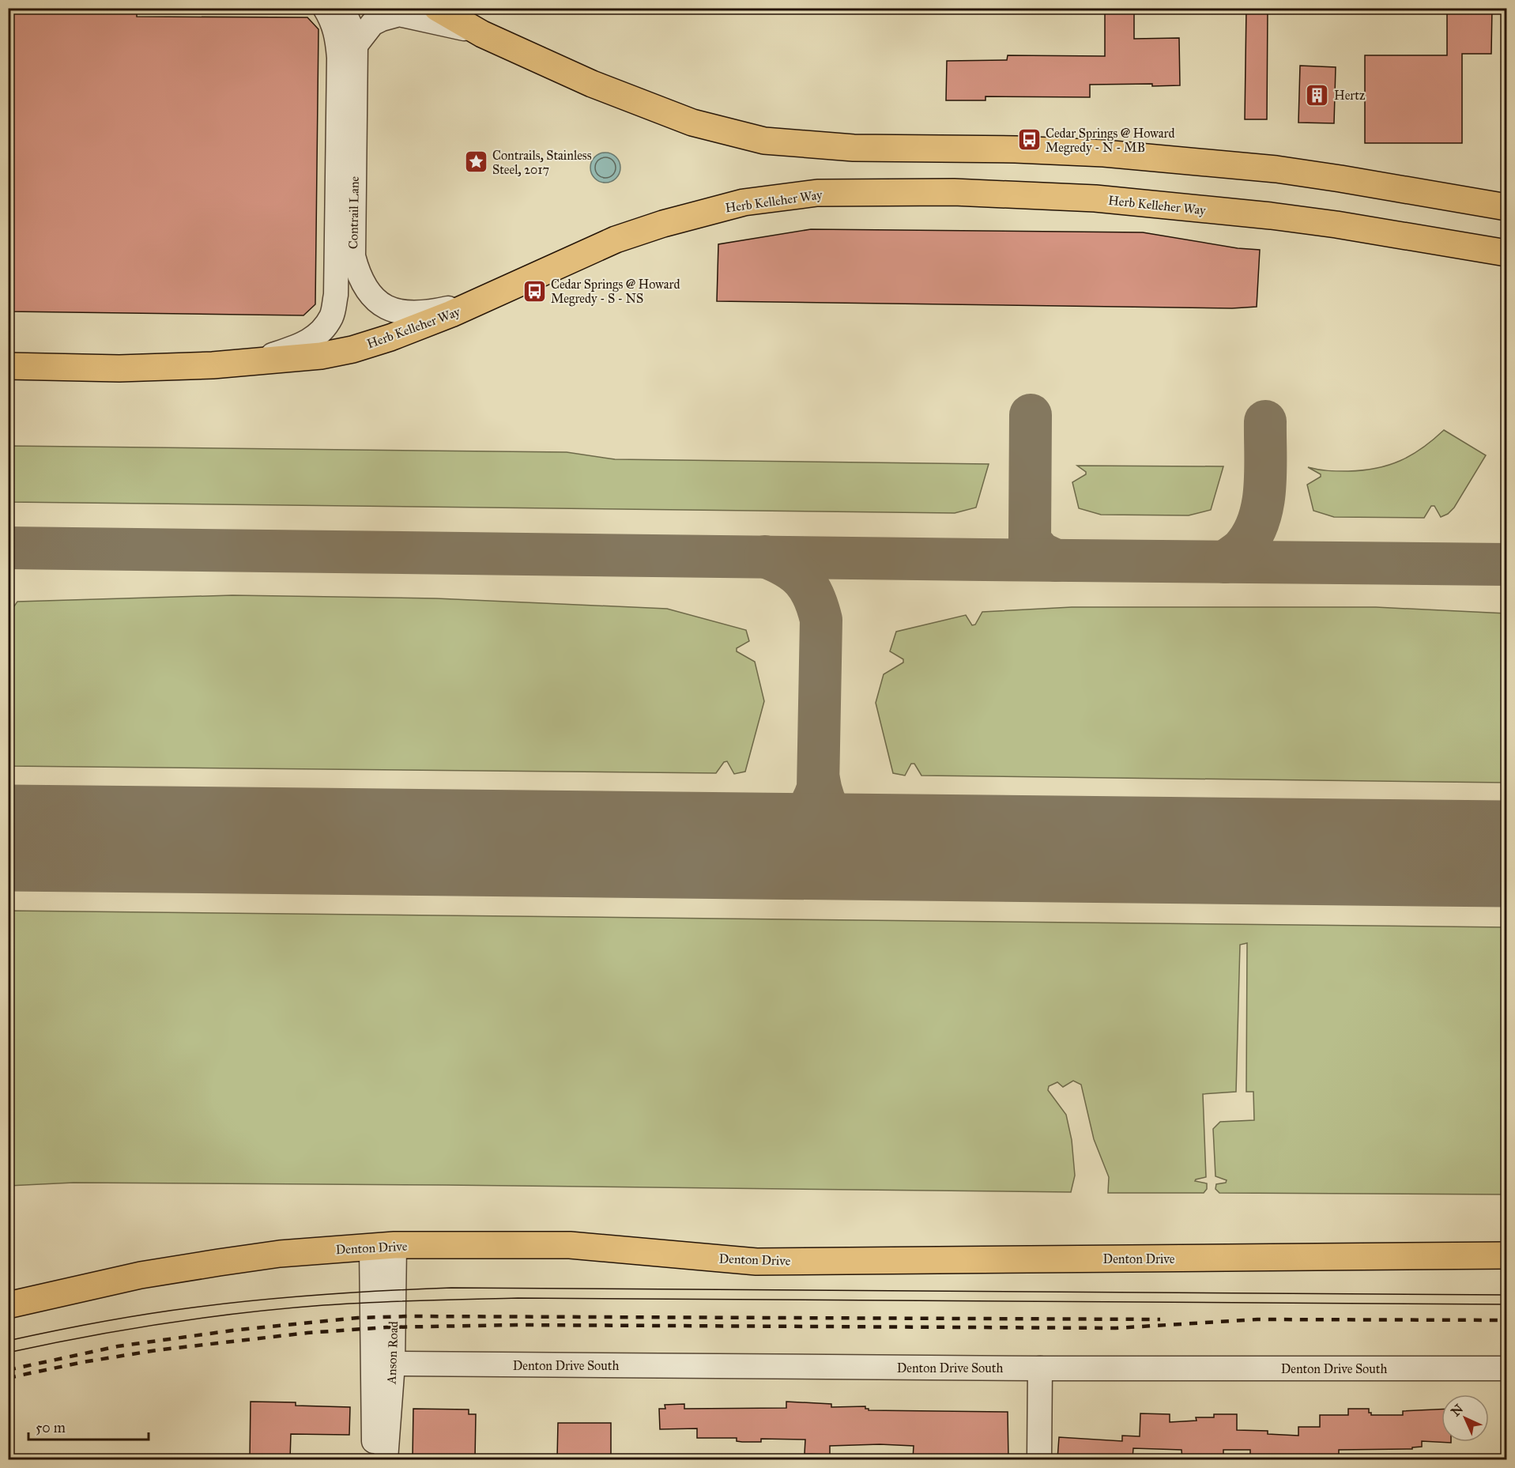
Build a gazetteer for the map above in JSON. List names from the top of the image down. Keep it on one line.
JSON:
{"streets":{"main road":["Herb Kelleher Way","Denton Drive"],"street":["Contrail Lane","Anson Road","Denton Drive South"]},"crossings":[["Herb Kelleher Way","Contrail Lane"],["Denton Drive","Anson Road"],["Anson Road","Denton Drive South"]],"places":{"building":["Hertz"],"bus stop":["Cedar Springs @ Howard Megredy - N - MB","Cedar Springs @ Howard Megredy - S - NS"],"place":["Contrails, Stainless Steel, 2017"]},"scale_bar":"50 m","north":"top left"}
